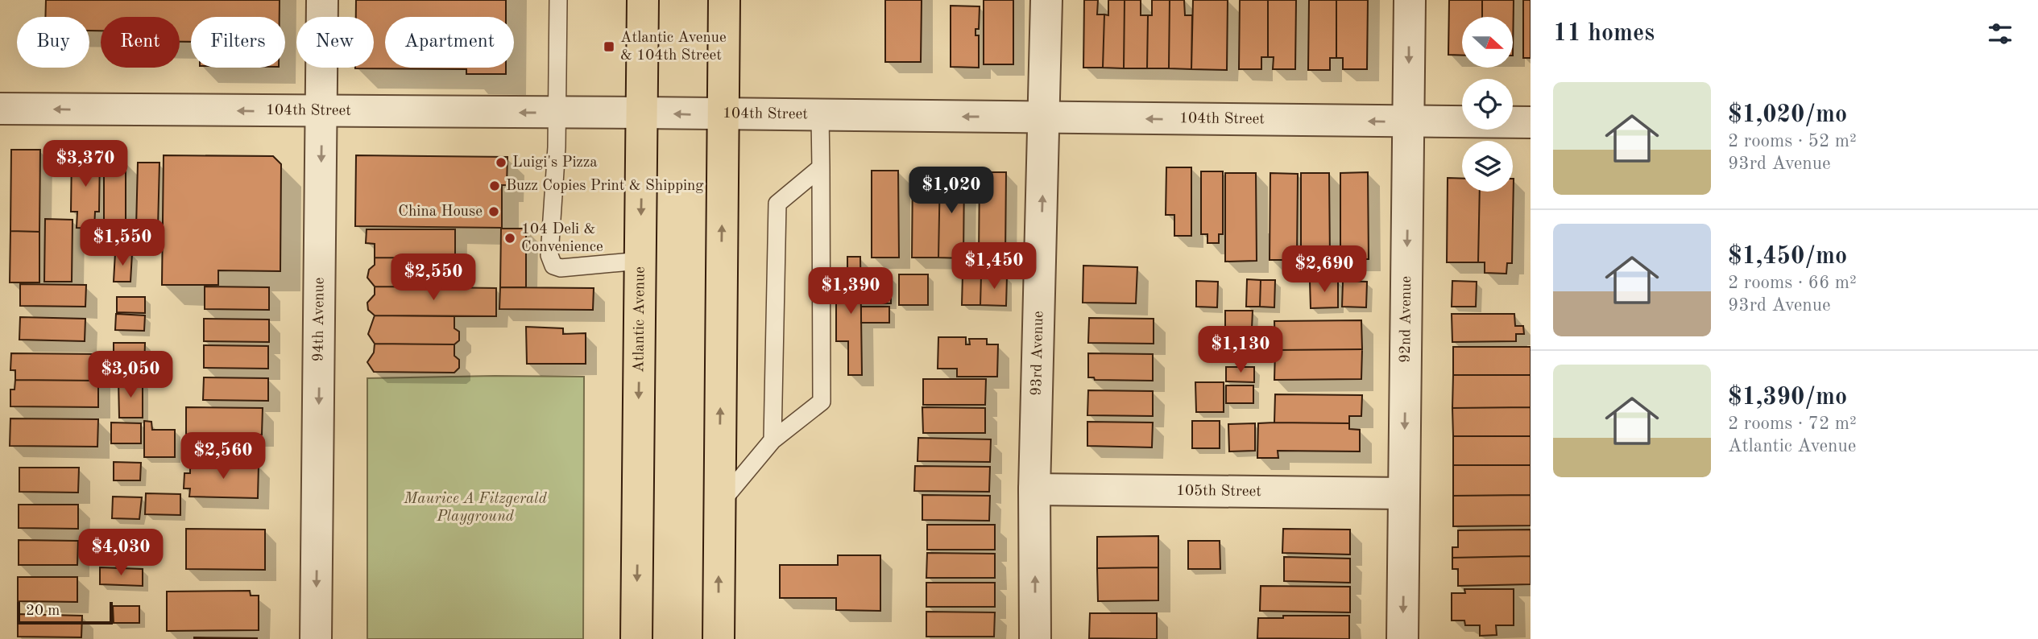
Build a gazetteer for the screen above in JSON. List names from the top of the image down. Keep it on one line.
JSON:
{"streets":{"main road":["Atlantic Avenue"],"street":["104th Street","94th Avenue","92nd Avenue","93rd Avenue","105th Street"]},"crossings":[["104th Street","94th Avenue"],["104th Street","Atlantic Avenue"],["104th Street","92nd Avenue"],["104th Street","93rd Avenue"],["92nd Avenue","105th Street"],["93rd Avenue","105th Street"]],"one_way":["104th Street","94th Avenue","92nd Avenue","93rd Avenue"],"parks":["Maurice A Fitzgerald Playground"],"places":{"transit":["Atlantic Avenue & 104th Street"],"other":["Luigi's Pizza","Buzz Copies Print & Shipping","China House","104 Deli & Convenience"]},"scale_bar":"20 m","north":"right","page":{"heading":"11 homes","chip":["Buy","Rent","Filters","New","Apartment"],"list":[{"name":"$1,020/mo","note":"2 rooms · 52 m² · 93rd Avenue"},{"name":"$1,450/mo","note":"2 rooms · 66 m² · 93rd Avenue"},{"name":"$1,390/mo","note":"2 rooms · 72 m² · Atlantic Avenue"}],"price":["$3,370","$1,020","$1,550","$1,450","$2,690","$2,550","$1,390","$1,130","$3,050","$2,560","$4,030"],"scale":"20 m"}}
